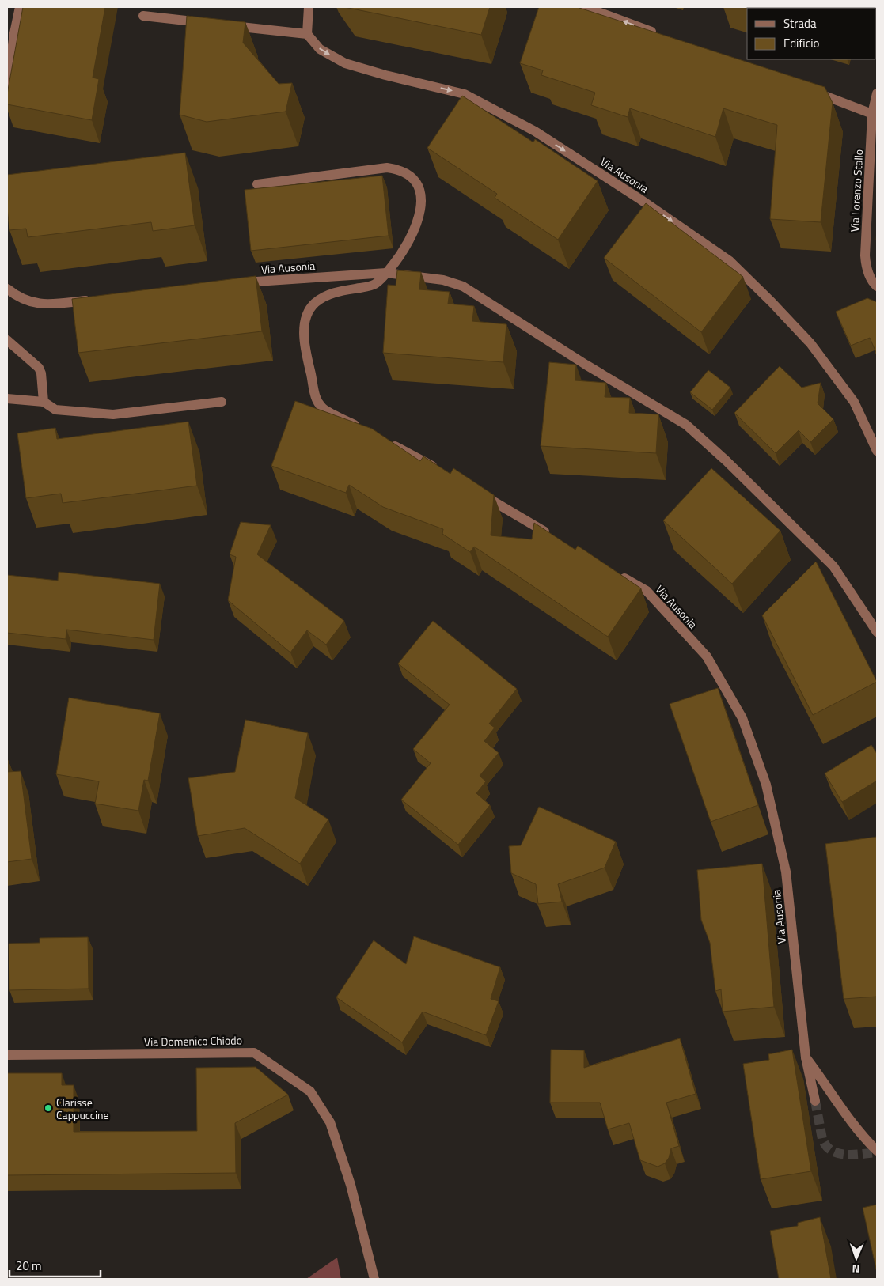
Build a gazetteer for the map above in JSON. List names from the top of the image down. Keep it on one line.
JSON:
{"streets":{"street":["Via Ausonia","Via Lorenzo Stallo","Via Domenico Chiodo"]},"places":["Clarisse Cappuccine"],"legend":["Strada","Edificio"],"scale_bar":"20 m","north":"bottom"}
